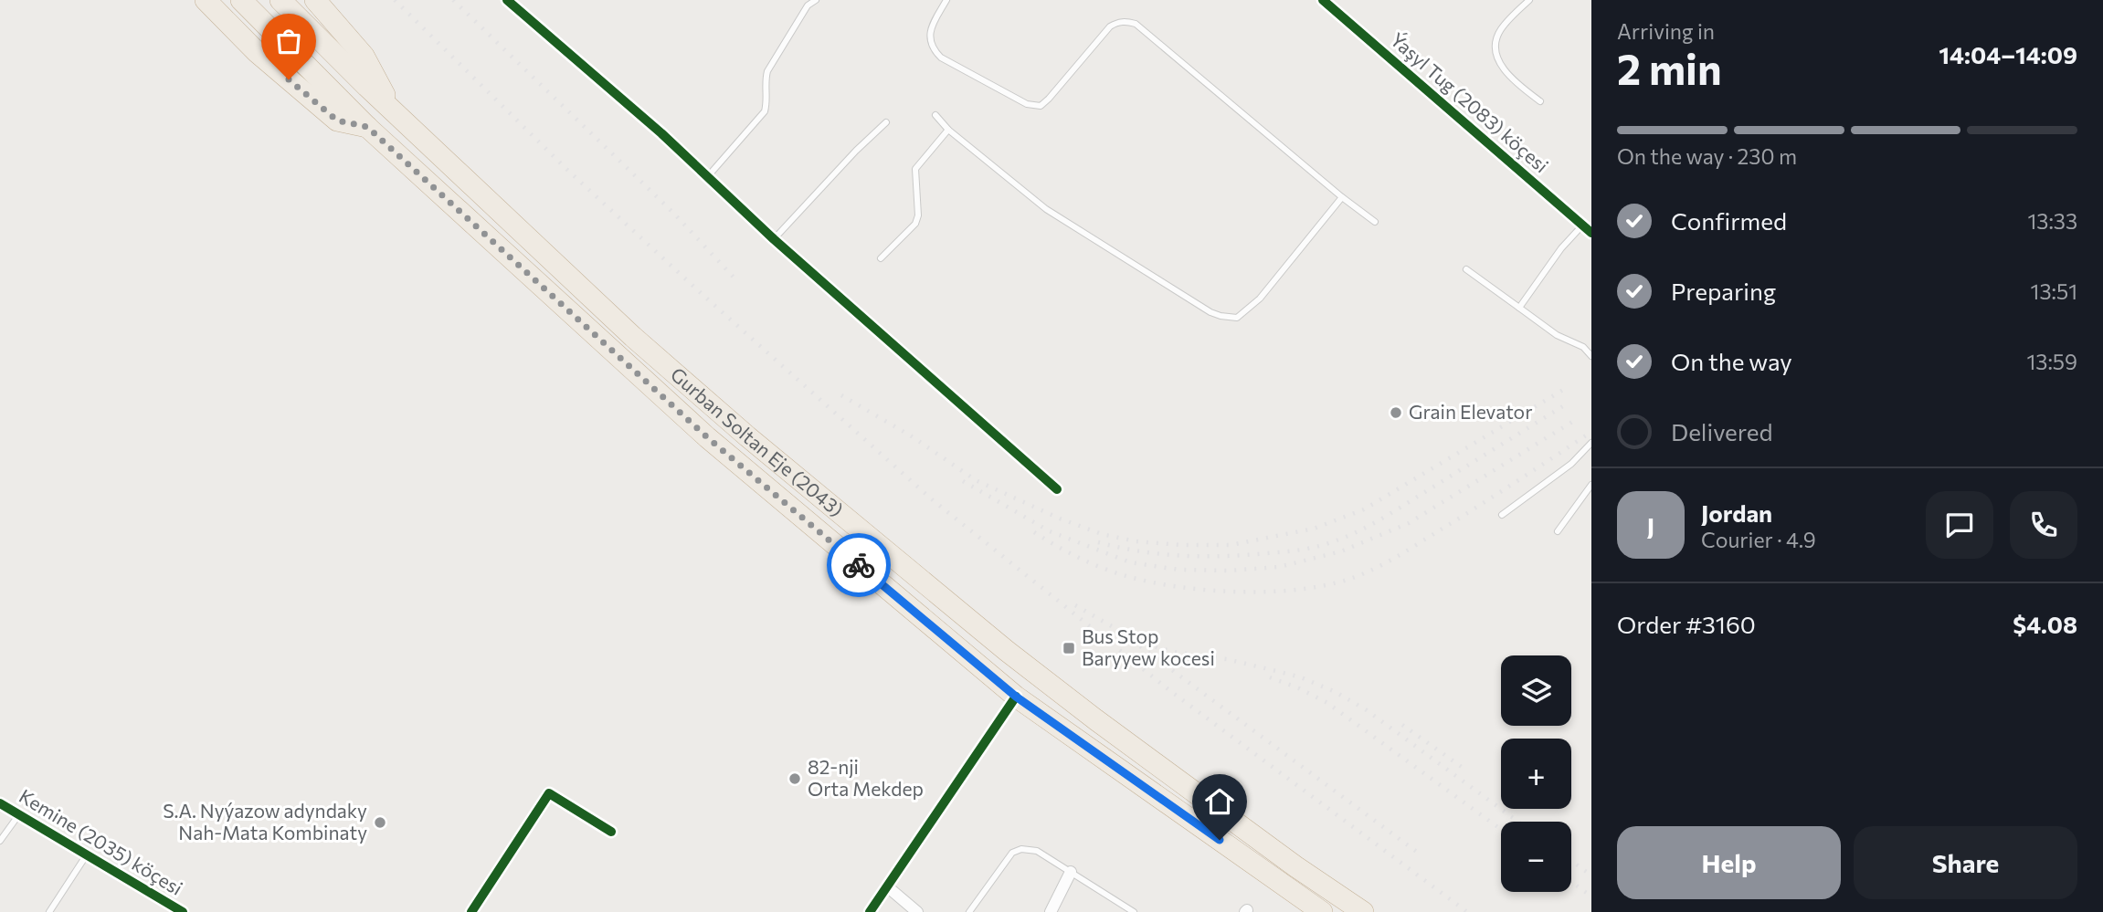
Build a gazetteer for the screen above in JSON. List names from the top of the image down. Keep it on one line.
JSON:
{"streets":{"highway":["Gurban Soltan Eje (2043)"],"street":["Ýaşyl Tug (2083) köçesi","Kemine (2035) köçesi"]},"places":{"other":["Grain Elevator","82-nji Orta Mekdep","S.A. Nyýazow adyndaky Nah-Mata Kombinaty"],"transit":["Bus Stop Baryyew kocesi"]},"page":{"heading":["2 min","Arriving in","14:04–14:09"],"panel":["Jordan","Courier · 4.9","Order #3160","$4.08"],"bar":"On the way · 230 m","list":[["Confirmed","13:33"],["Preparing","13:51"],["On the way","13:59"],"Delivered"],"round":"J","map_buttons":["+","−"],"buttons":["Help","Share"]}}
